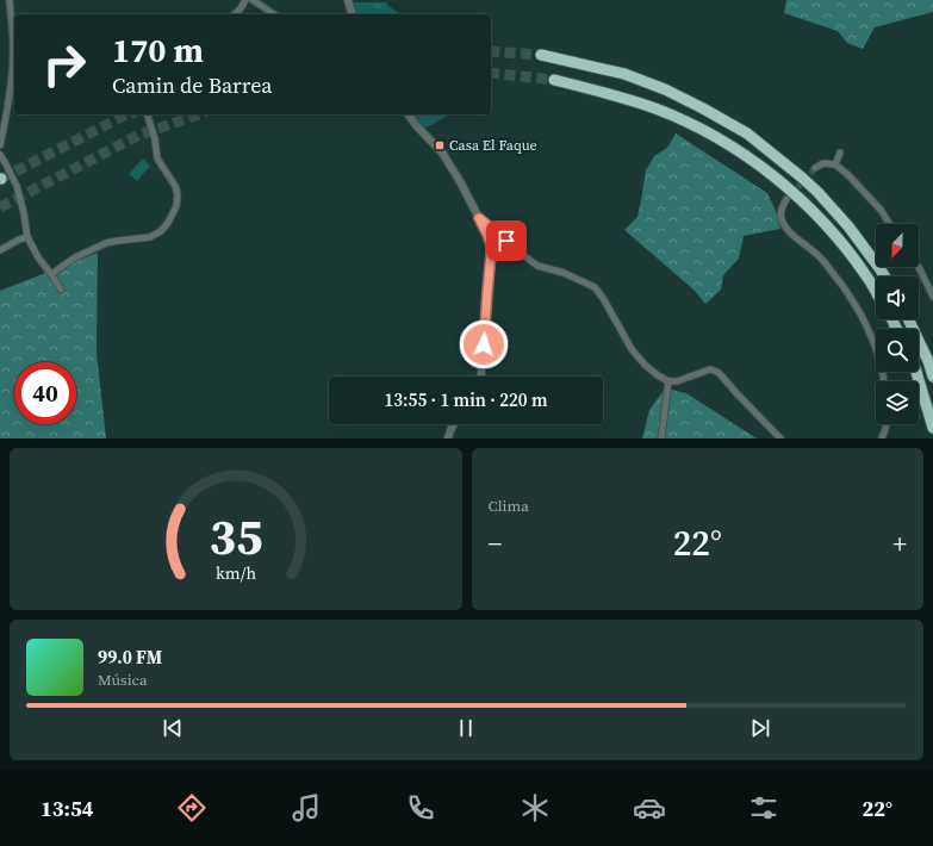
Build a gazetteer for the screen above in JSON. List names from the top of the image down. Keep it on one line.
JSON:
{"places":{"transit":["Casa El Faque"]},"north":"bottom left","page":{"turn":["170 m","Camin de Barrea"],"limit":"40","trip":"13:55 · 1 min · 220 m","tile":"Clima","heat":["−","22°","+"],"song":["99.0 FM","Música"],"tabs":["13:54","22°"],"gauge":["35","km/h"]}}
